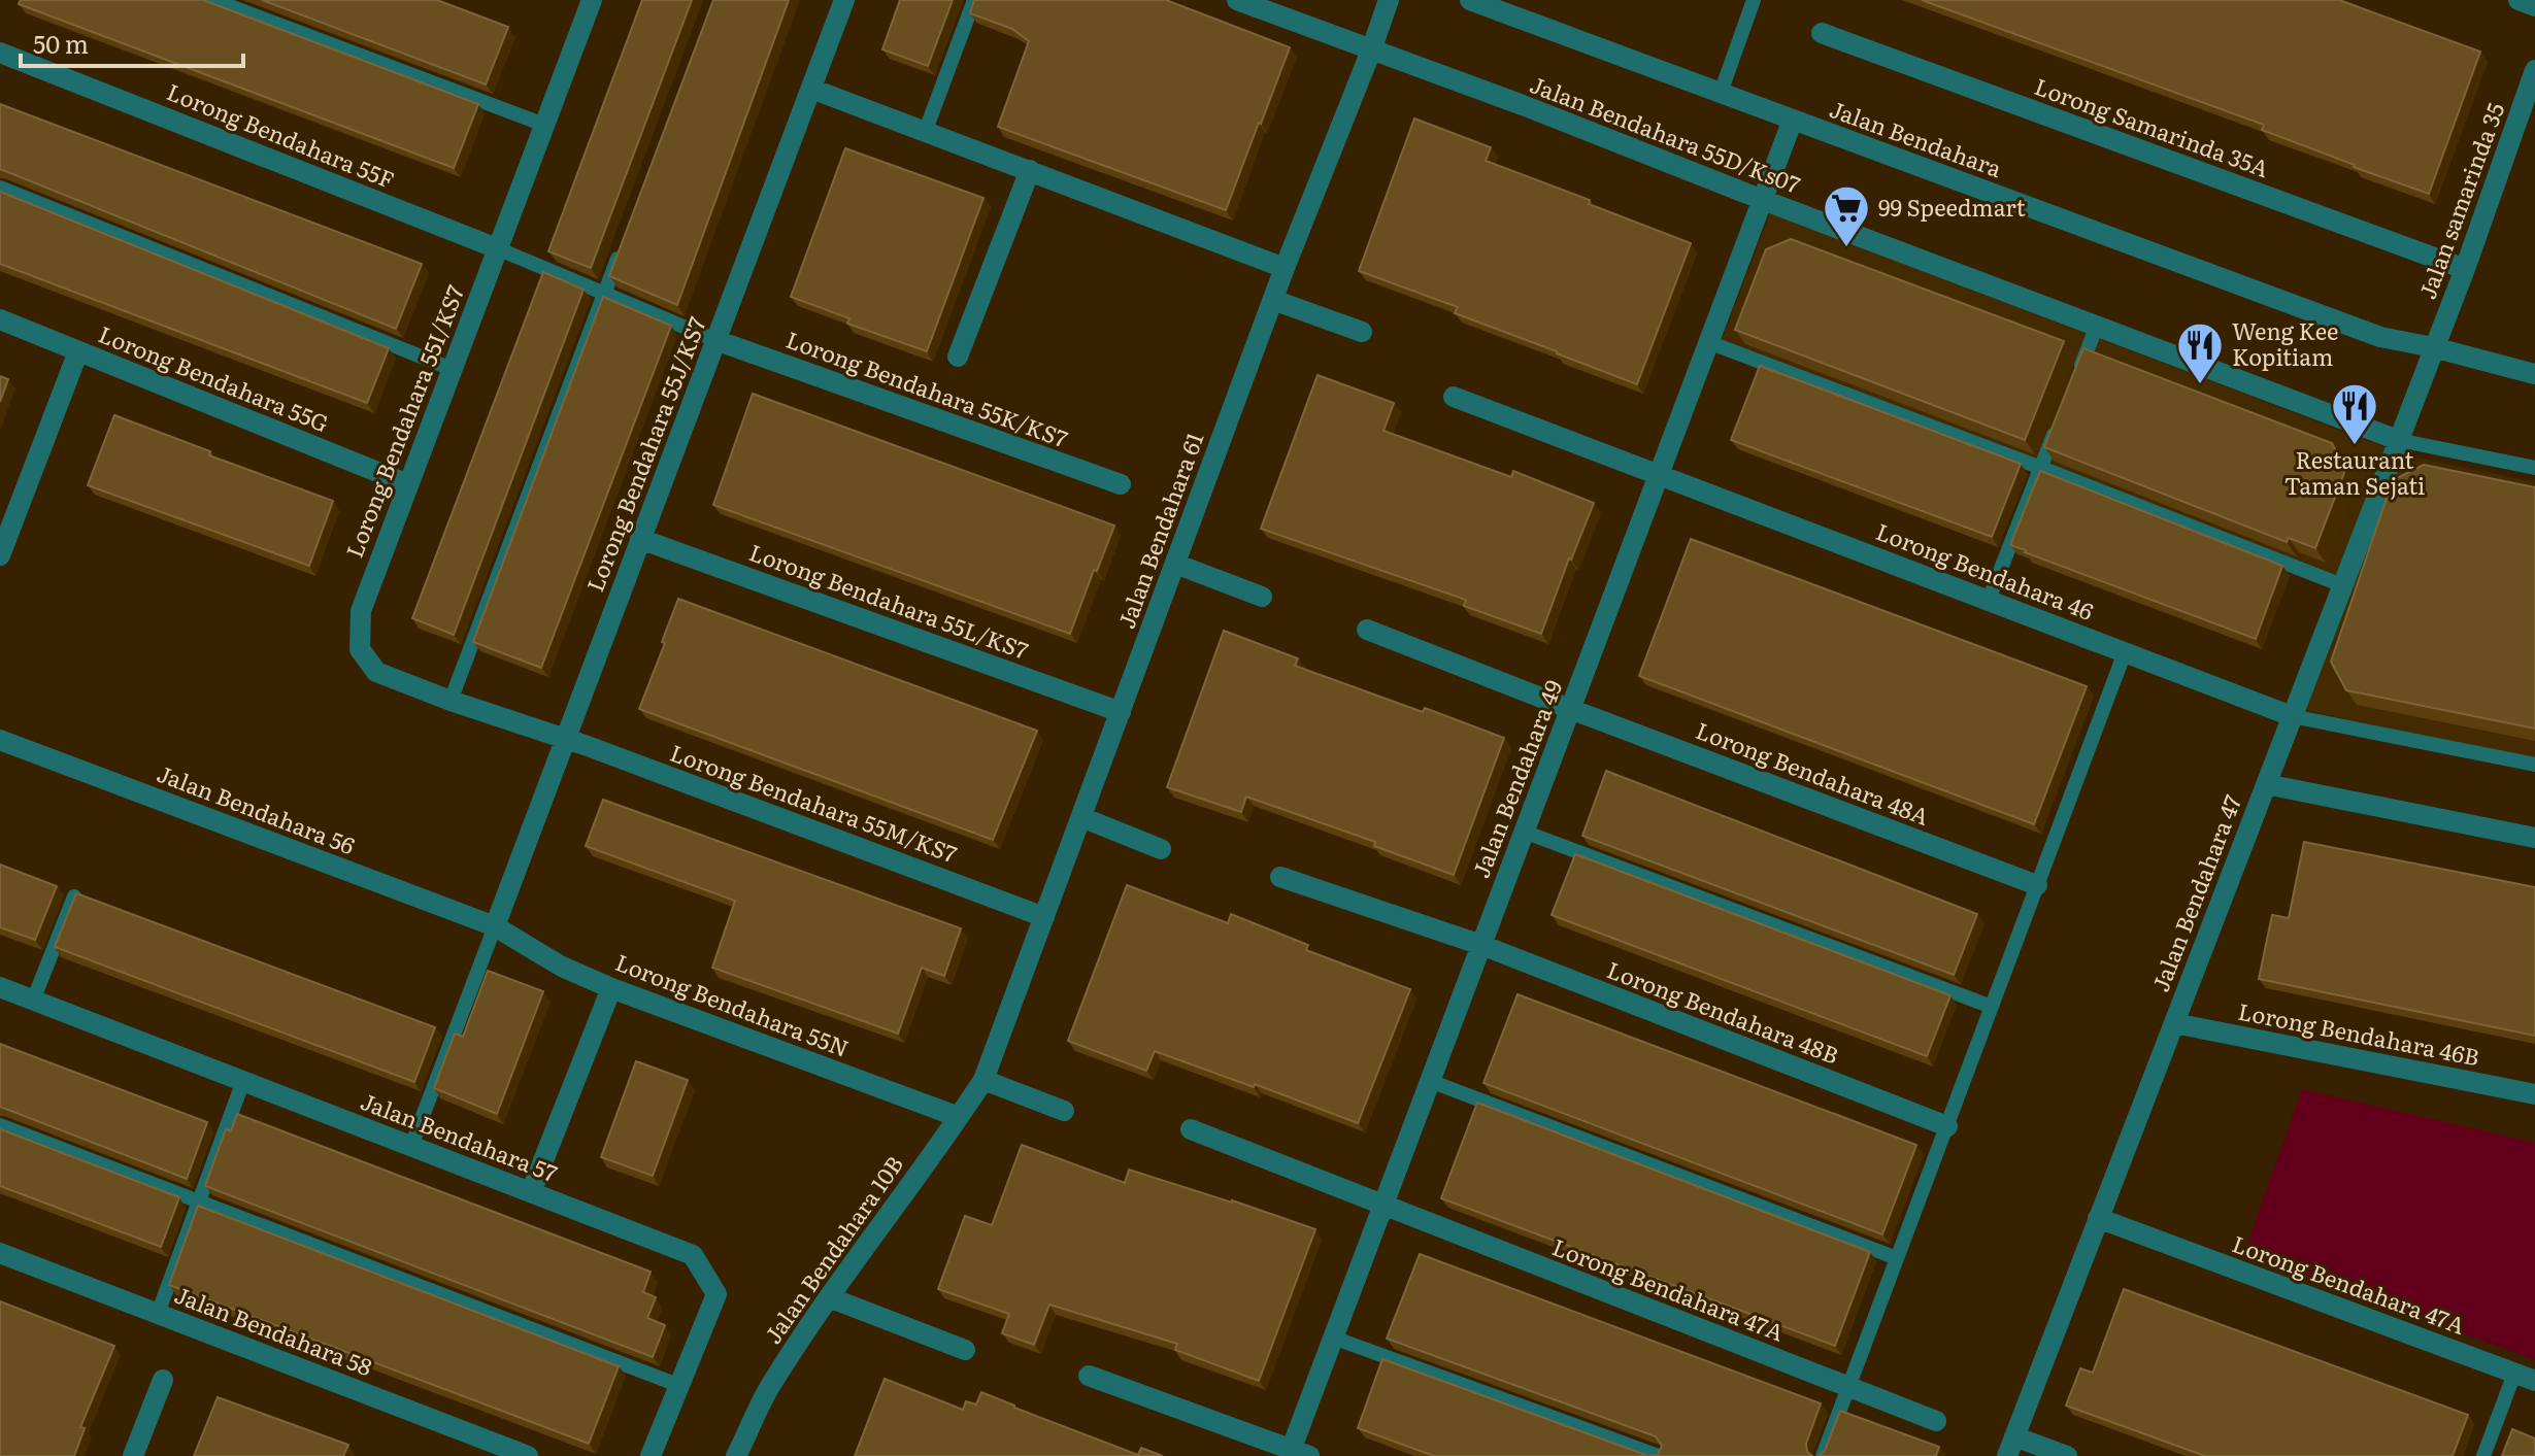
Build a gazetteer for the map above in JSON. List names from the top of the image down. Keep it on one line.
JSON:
{"streets":{"street":["Lorong Samarinda 35A","Jalan Bendahara 55D/Ks07","Lorong Bendahara 55F","Jalan Bendahara","Jalan samarinda 35","Lorong Bendahara 55G","Lorong Bendahara 55K/KS7","Lorong Bendahara 55I/KS7","Lorong Bendahara 55J/KS7","Jalan Bendahara 61","Lorong Bendahara 46","Lorong Bendahara 55L/KS7","Lorong Bendahara 48A","Jalan Bendahara 49","Lorong Bendahara 55M/KS7","Jalan Bendahara 56","Jalan Bendahara 47","Lorong Bendahara 55N","Lorong Bendahara 48B","Lorong Bendahara 46B","Jalan Bendahara 57","Jalan Bendahara 10B","Lorong Bendahara 47A","Jalan Bendahara 58"]},"crossings":[["Lorong Samarinda 35A","Jalan samarinda 35"],["Jalan Bendahara 55D/Ks07","Jalan Bendahara 61"],["Jalan Bendahara 55D/Ks07","Jalan Bendahara 49"],["Jalan Bendahara 55D/Ks07","Jalan Bendahara 47"],["Lorong Bendahara 55F","Lorong Bendahara 55I/KS7"],["Jalan Bendahara","Jalan samarinda 35"],["Jalan Bendahara","Jalan Bendahara 49"],["Jalan Bendahara","Jalan Bendahara 47"],["Jalan samarinda 35","Jalan Bendahara 47"],["Lorong Bendahara 55G","Lorong Bendahara 55I/KS7"],["Lorong Bendahara 55K/KS7","Lorong Bendahara 55J/KS7"],["Lorong Bendahara 55I/KS7","Lorong Bendahara 55J/KS7"],["Lorong Bendahara 55I/KS7","Lorong Bendahara 55M/KS7"],["Lorong Bendahara 55J/KS7","Lorong Bendahara 55L/KS7"],["Lorong Bendahara 55J/KS7","Lorong Bendahara 55M/KS7"],["Lorong Bendahara 55J/KS7","Jalan Bendahara 56"],["Lorong Bendahara 55J/KS7","Lorong Bendahara 55N"],["Jalan Bendahara 61","Lorong Bendahara 55L/KS7"],["Jalan Bendahara 61","Lorong Bendahara 55M/KS7"],["Jalan Bendahara 61","Jalan Bendahara 10B"],["Lorong Bendahara 46","Jalan Bendahara 49"],["Lorong Bendahara 46","Jalan Bendahara 47"],["Lorong Bendahara 48A","Jalan Bendahara 49"],["Jalan Bendahara 49","Lorong Bendahara 48B"],["Jalan Bendahara 49","Lorong Bendahara 47A"],["Jalan Bendahara 56","Lorong Bendahara 55N"],["Jalan Bendahara 47","Lorong Bendahara 46B"],["Jalan Bendahara 47","Lorong Bendahara 47A"],["Lorong Bendahara 55N","Jalan Bendahara 10B"]],"places":{"supermarket":["99 Speedmart"],"restaurant":["Weng Kee Kopitiam","Restaurant Taman Sejati"]},"scale_bar":"50 m"}
